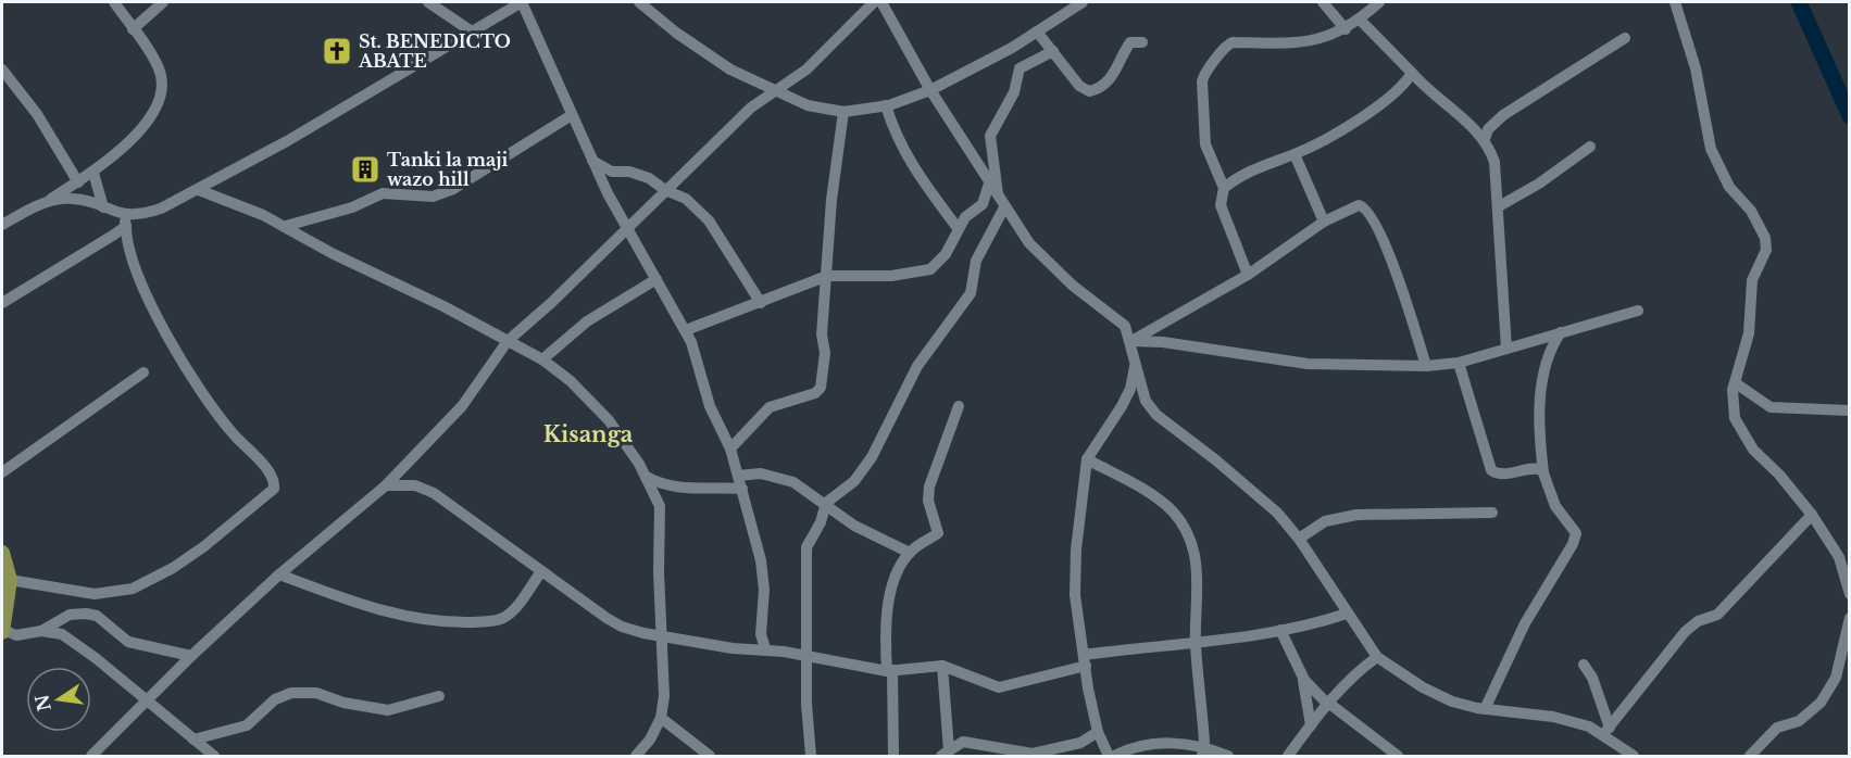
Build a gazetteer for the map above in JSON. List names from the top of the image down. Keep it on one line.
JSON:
{"districts":["Kisanga"],"places":{"church":["St. BENEDICTO ABATE"],"building":["Tanki la maji wazo hill"]},"north":"left"}
